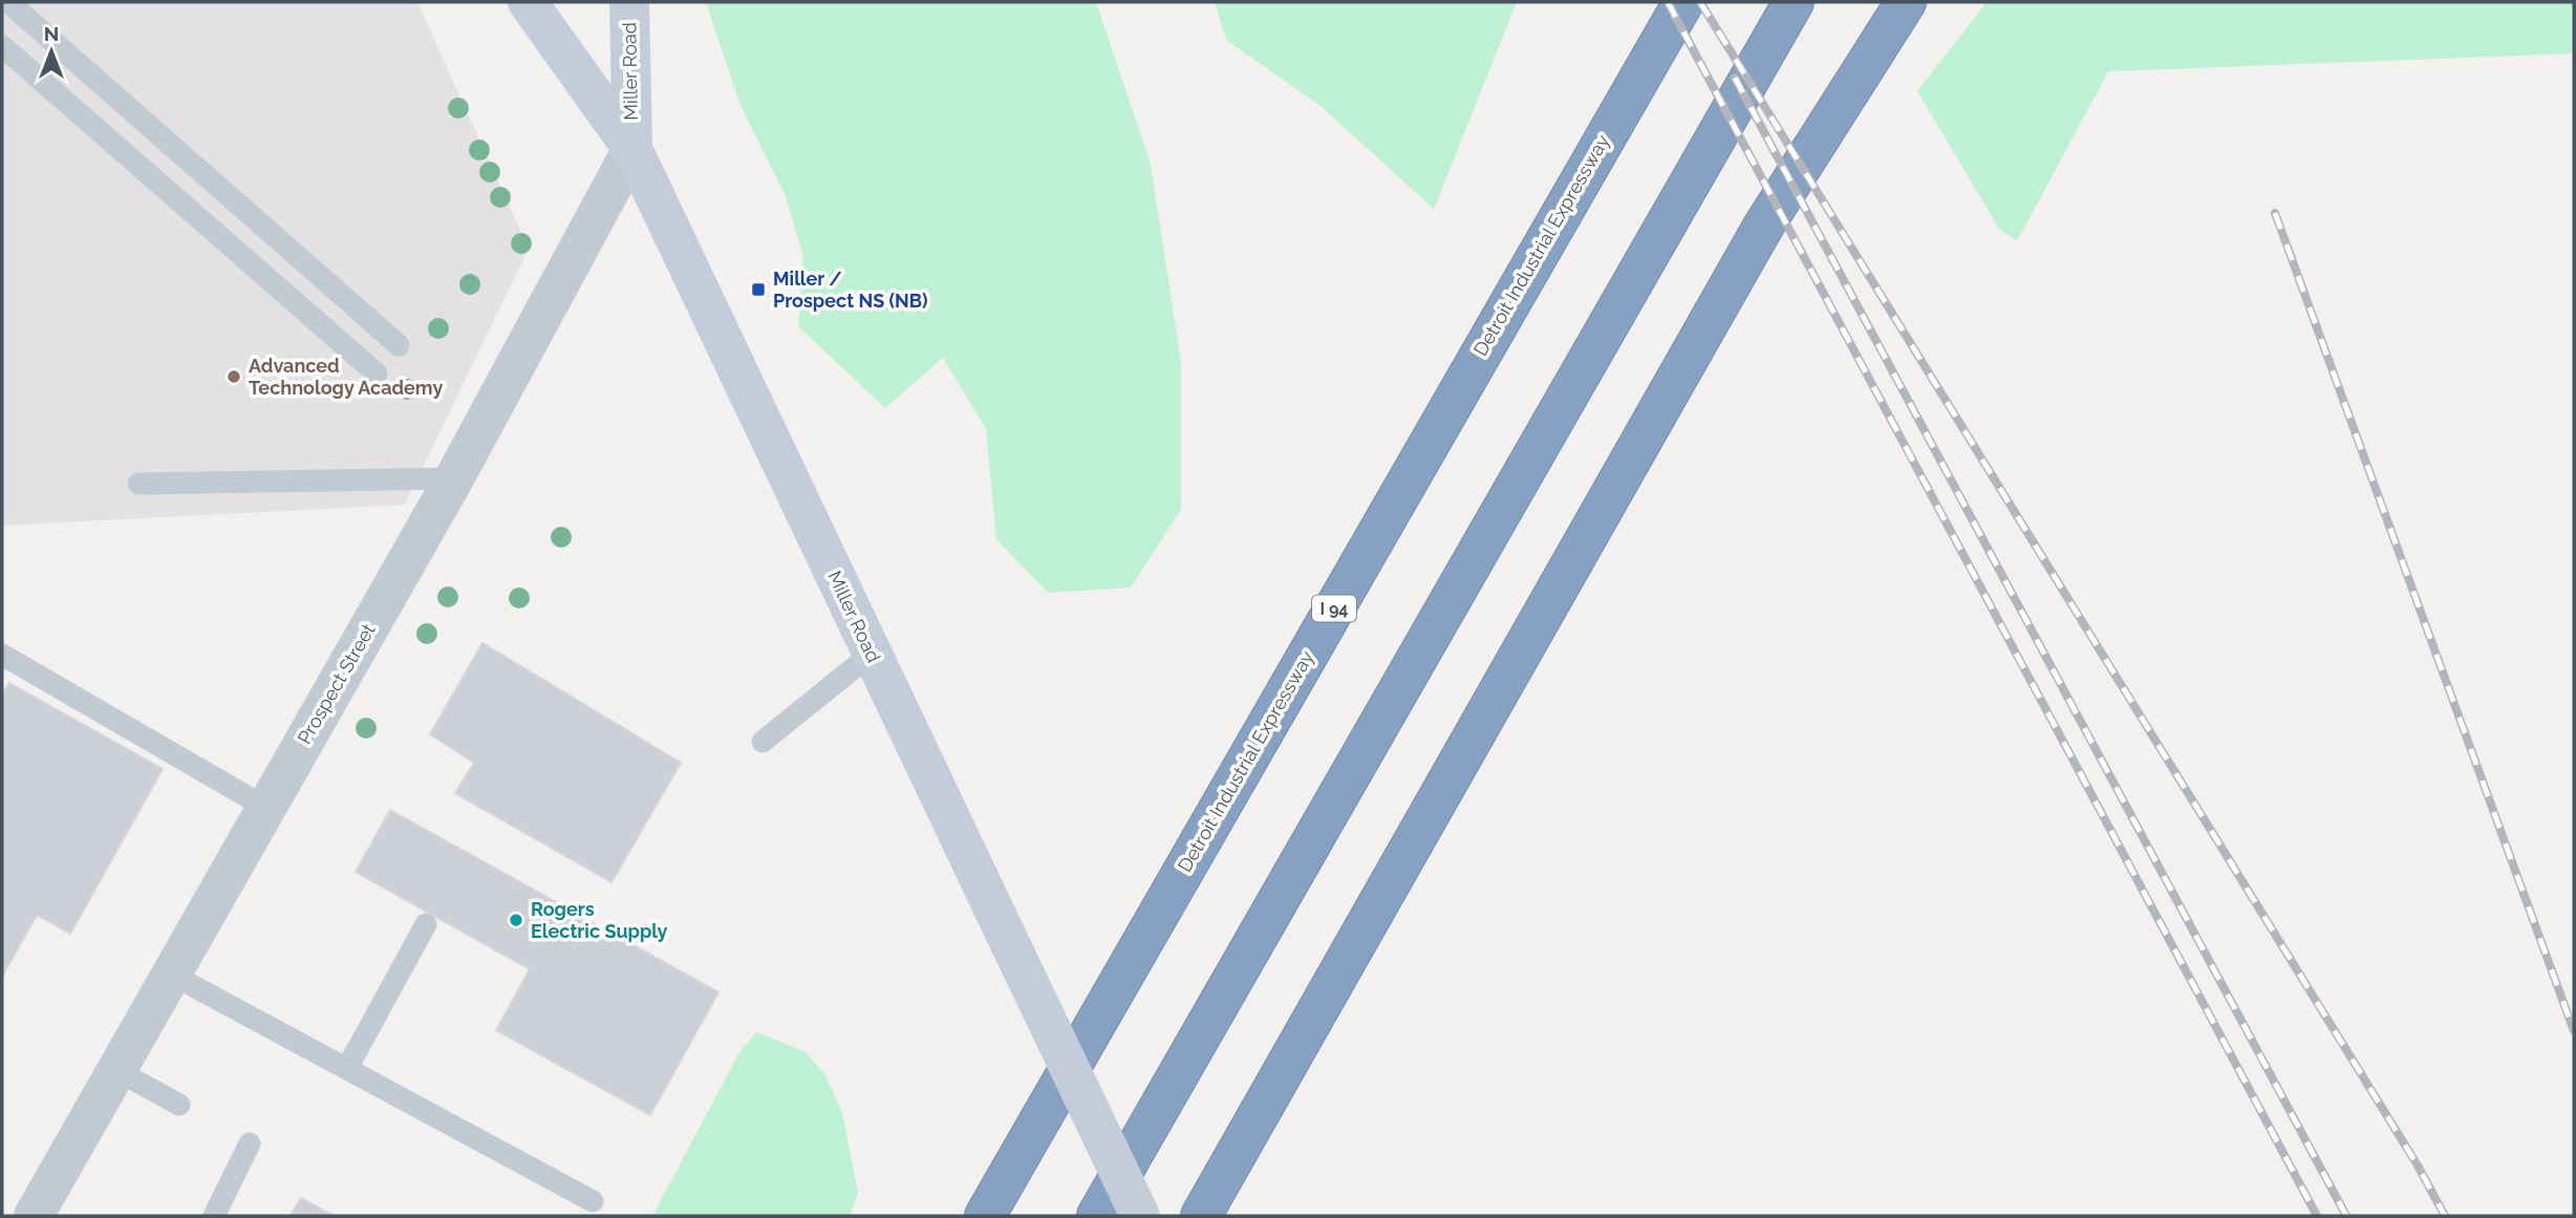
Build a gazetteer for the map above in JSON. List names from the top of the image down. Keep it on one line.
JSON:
{"streets":{"highway":["Detroit Industrial Expressway","I 94"],"main road":["Miller Road"],"street":["Prospect Street"]},"crossings":[["Miller Road","Prospect Street"]],"places":{"transit":["Miller / Prospect NS (NB)"],"other":["Advanced Technology Academy","Rogers Electric Supply"]},"north":"top"}
